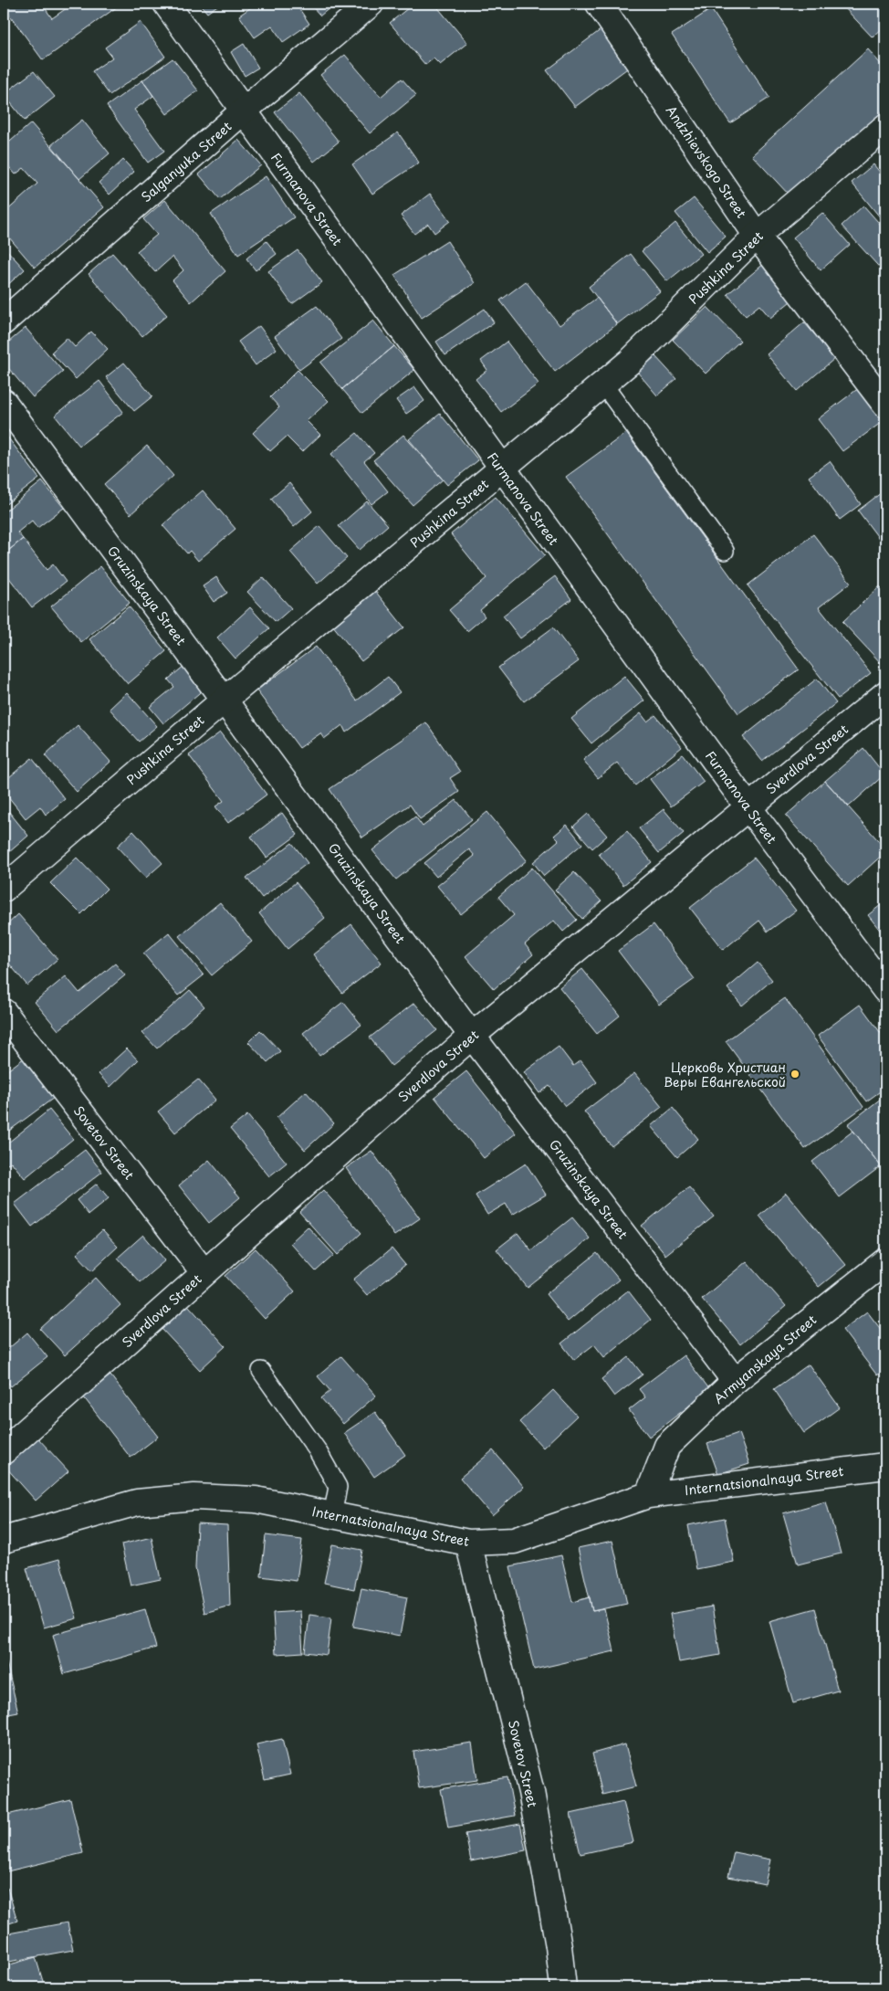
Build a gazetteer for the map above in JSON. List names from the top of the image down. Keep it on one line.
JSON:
{"streets":{"street":["Salganyuka Street","Andzhievskogo Street","Furmanova Street","Pushkina Street","Gruzinskaya Street","Sverdlova Street","Sovetov Street","Armyanskaya Street","Internatsionalnaya Street"]},"crossings":[["Salganyuka Street","Furmanova Street"],["Andzhievskogo Street","Pushkina Street"],["Furmanova Street","Pushkina Street"],["Furmanova Street","Sverdlova Street"],["Pushkina Street","Gruzinskaya Street"],["Gruzinskaya Street","Sverdlova Street"],["Gruzinskaya Street","Armyanskaya Street"],["Sverdlova Street","Sovetov Street"],["Sovetov Street","Internatsionalnaya Street"],["Armyanskaya Street","Internatsionalnaya Street"]],"places":["Церковь Христиан Веры Евангельской"]}
